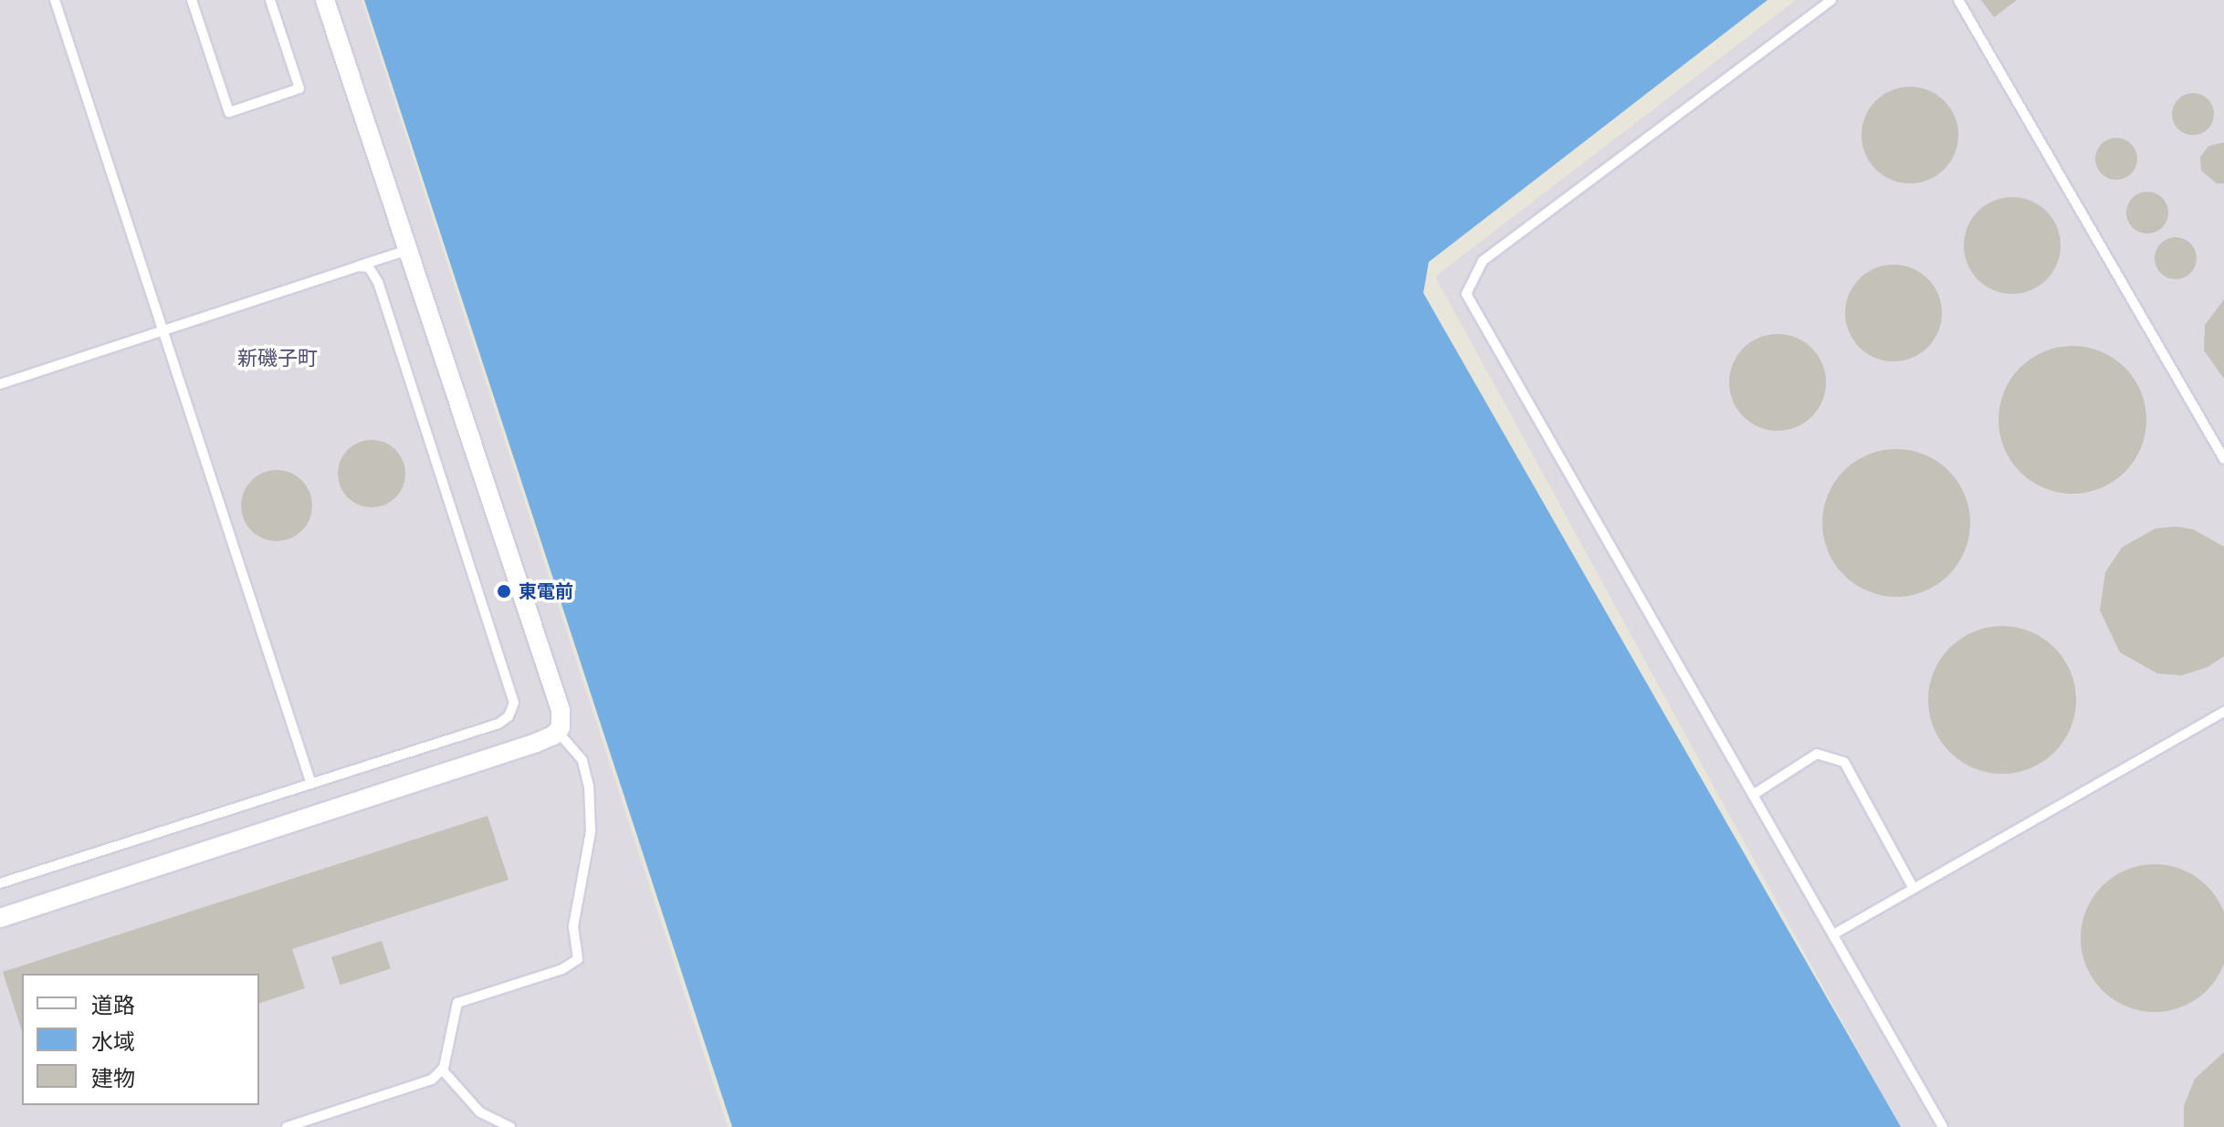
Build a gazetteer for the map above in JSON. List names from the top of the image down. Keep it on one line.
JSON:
{"districts":["新磯子町"],"places":["東電前"],"legend":["道路","水域","建物"]}
